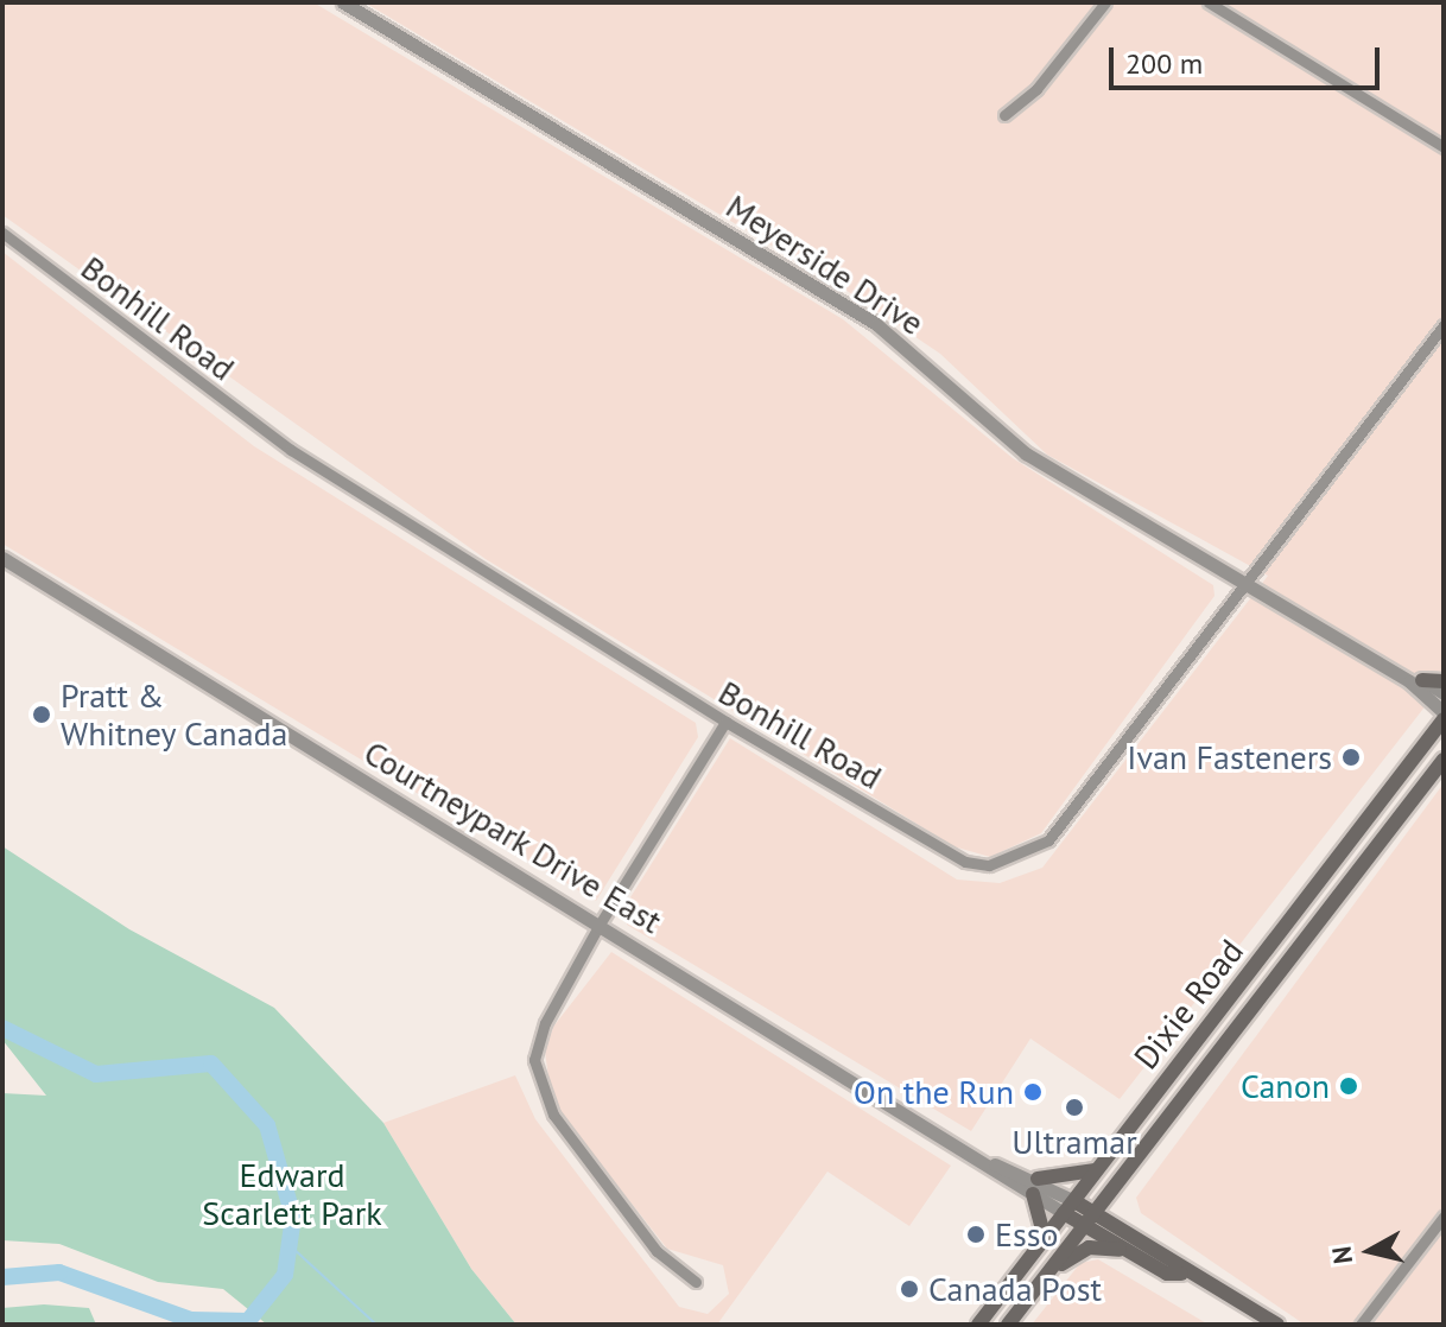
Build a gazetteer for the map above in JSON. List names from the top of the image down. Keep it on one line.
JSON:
{"streets":{"main road":["Courtneypark Drive East","Dixie Road"],"street":["Meyerside Drive","Bonhill Road"]},"crossings":[["Meyerside Drive","Bonhill Road"],["Courtneypark Drive East","Dixie Road"]],"parks":["Edward Scarlett Park"],"places":["Pratt & Whitney Canada","Ivan Fasteners","Canon","On the Run","Ultramar","Esso","Canada Post"],"scale_bar":"200 m","north":"left"}
